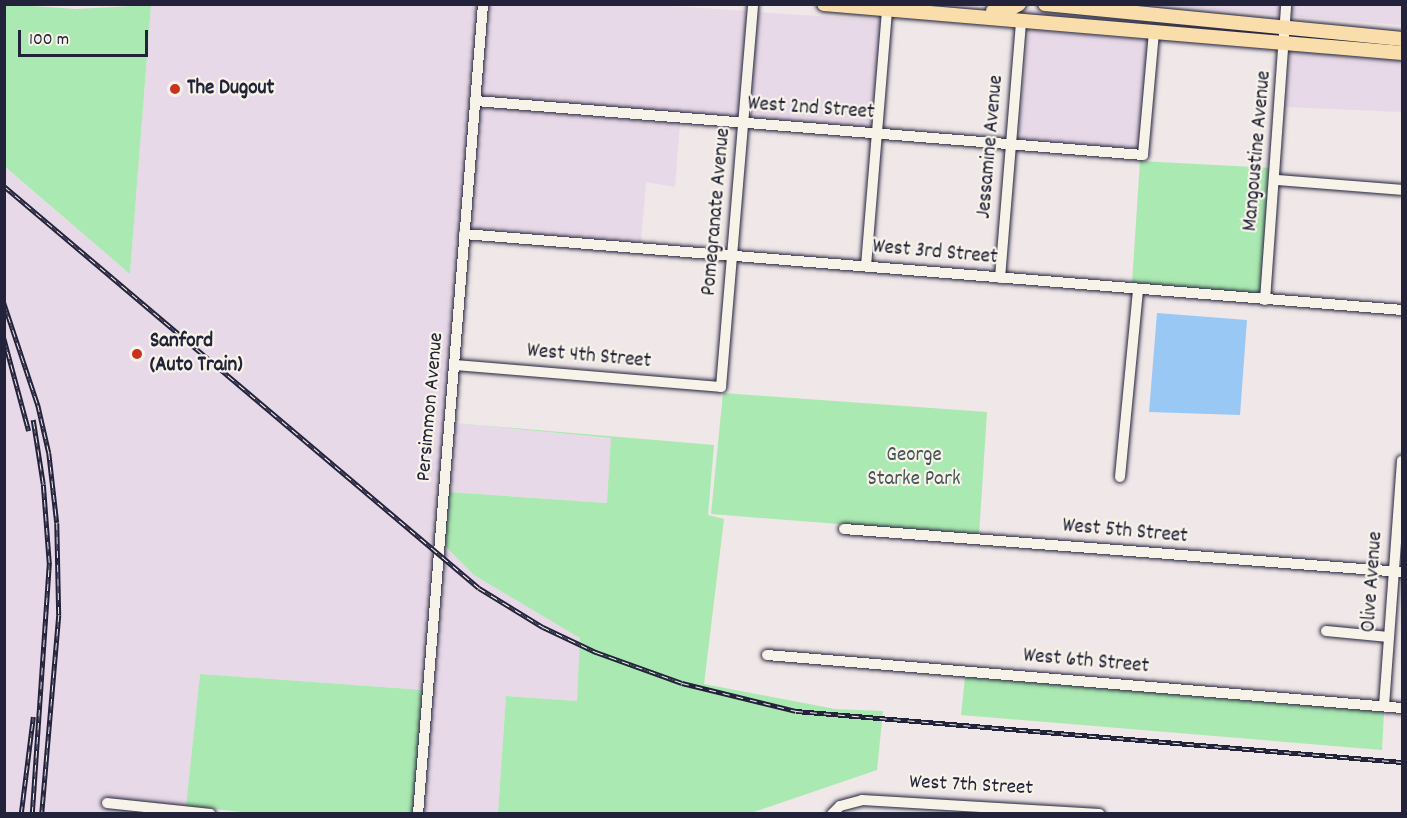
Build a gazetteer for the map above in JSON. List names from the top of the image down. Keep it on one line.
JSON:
{"streets":{"street":["West 2nd Street","Jessamine Avenue","Mangoustine Avenue","Pomegranate Avenue","West 3rd Street","West 4th Street","Persimmon Avenue","West 5th Street","Olive Avenue","West 6th Street","West 7th Street"]},"crossings":[["West 2nd Street","Jessamine Avenue"],["West 2nd Street","Pomegranate Avenue"],["West 2nd Street","Persimmon Avenue"],["Jessamine Avenue","West 3rd Street"],["Mangoustine Avenue","West 3rd Street"],["Pomegranate Avenue","West 3rd Street"],["Pomegranate Avenue","West 4th Street"],["West 3rd Street","Persimmon Avenue"],["West 4th Street","Persimmon Avenue"],["West 5th Street","Olive Avenue"],["Olive Avenue","West 6th Street"]],"parks":["George Starke Park"],"places":["The Dugout","Sanford (Auto Train)"],"scale_bar":"100 m"}
